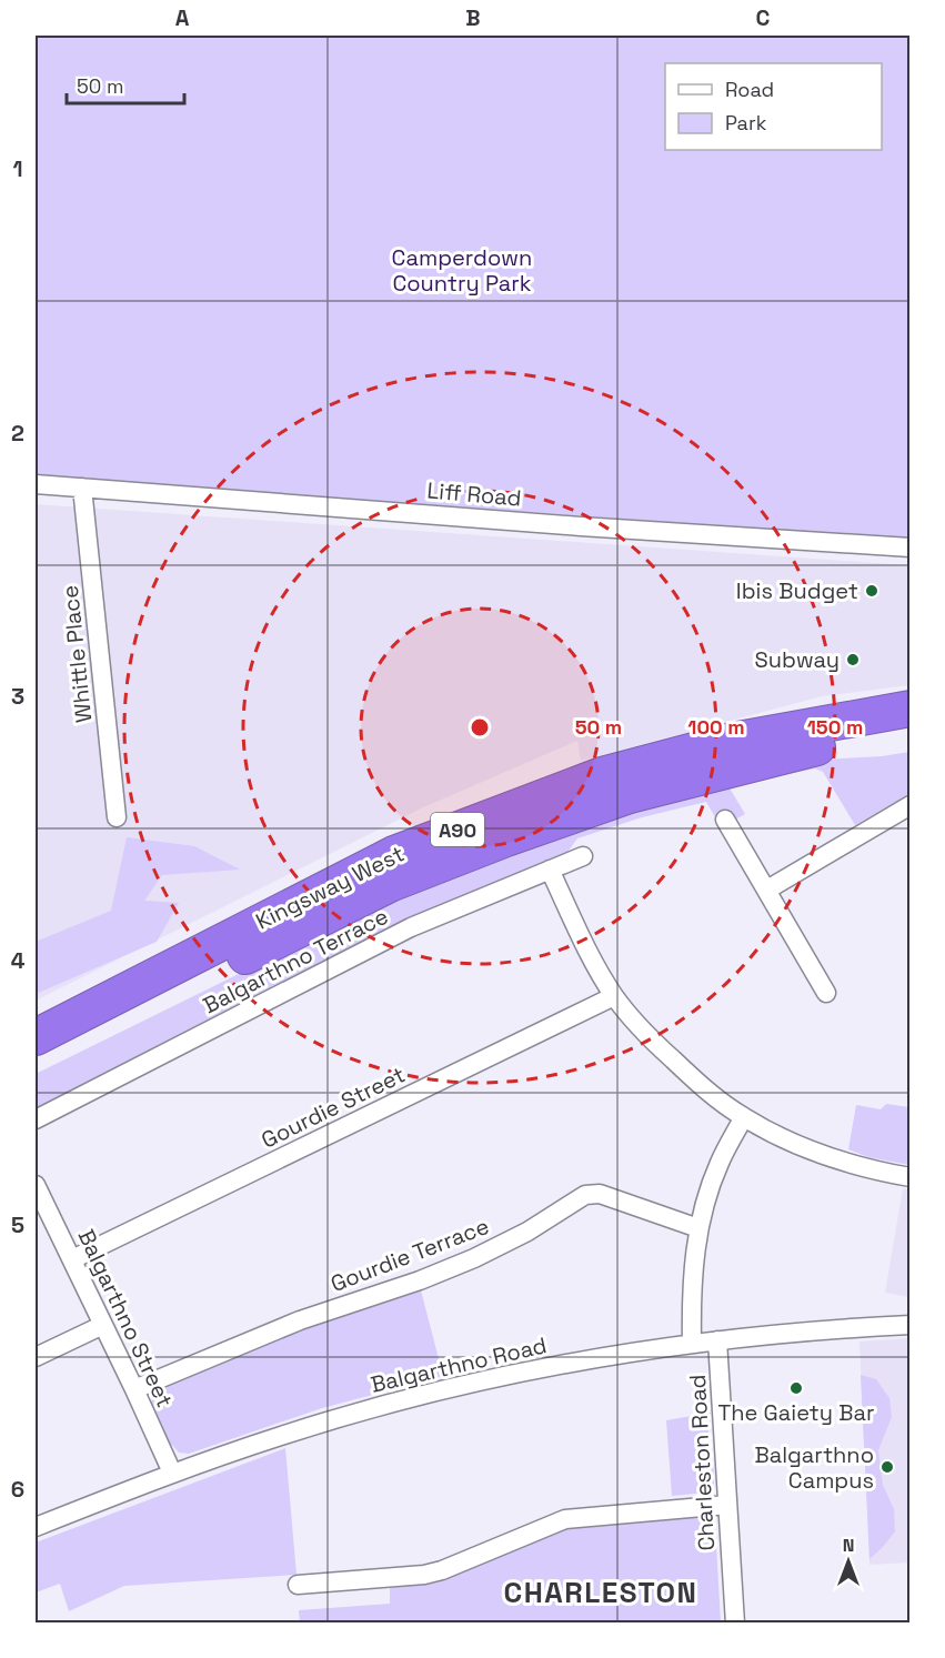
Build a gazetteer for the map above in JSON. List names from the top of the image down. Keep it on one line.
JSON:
{"streets":{"highway":["A90","Kingsway West"],"street":["Liff Road","Whittle Place","Balgarthno Terrace","Gourdie Street","Gourdie Terrace","Balgarthno Street","Balgarthno Road","Charleston Road"]},"crossings":[["Liff Road","Whittle Place"],["Gourdie Street","Balgarthno Street"],["Gourdie Terrace","Balgarthno Street"],["Balgarthno Street","Balgarthno Road"],["Balgarthno Road","Charleston Road"]],"districts":["CHARLESTON"],"parks":["Camperdown Country Park"],"places":["Ibis Budget","Subway","The Gaiety Bar","Balgarthno Campus"],"legend":["Road","Park"],"scale_bar":"50 m","north":"top","grid":{"columns":["A","B","C"],"rows":["1","2","3","4","5","6"]},"rings":["50 m","100 m","150 m"]}
